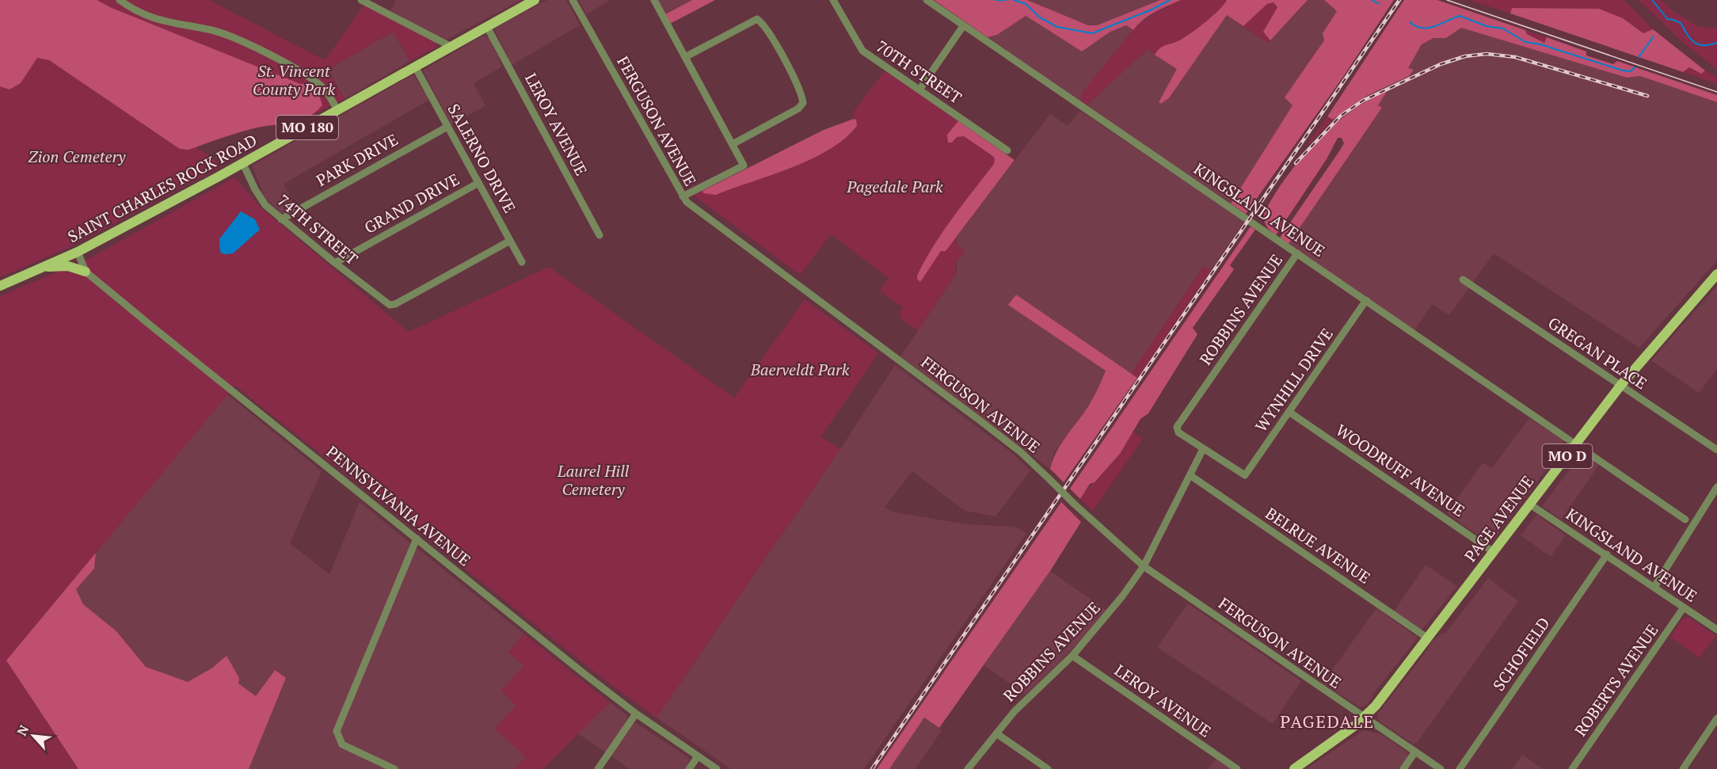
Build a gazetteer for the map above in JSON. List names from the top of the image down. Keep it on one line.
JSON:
{"streets":{"main road":["MO 180","SAINT CHARLES ROCK ROAD","MO D","PAGE AVENUE"],"street":["70TH STREET","FERGUSON AVENUE","LEROY AVENUE","SALERNO DRIVE","PARK DRIVE","GRAND DRIVE","KINGSLAND AVENUE","74TH STREET","ROBBINS AVENUE","GREGAN PLACE","WYNHILL DRIVE","WOODRUFF AVENUE","PENNSYLVANIA AVENUE","BELRUE AVENUE","SCHOFIELD","ROBERTS AVENUE"]},"crossings":[["FERGUSON AVENUE","ROBBINS AVENUE"],["FERGUSON AVENUE","PAGE AVENUE"],["LEROY AVENUE","SAINT CHARLES ROCK ROAD"],["LEROY AVENUE","ROBBINS AVENUE"],["SALERNO DRIVE","PARK DRIVE"],["SALERNO DRIVE","SAINT CHARLES ROCK ROAD"],["SALERNO DRIVE","GRAND DRIVE"],["SALERNO DRIVE","74TH STREET"],["PARK DRIVE","74TH STREET"],["SAINT CHARLES ROCK ROAD","74TH STREET"],["SAINT CHARLES ROCK ROAD","PENNSYLVANIA AVENUE"],["GRAND DRIVE","74TH STREET"],["KINGSLAND AVENUE","ROBBINS AVENUE"],["KINGSLAND AVENUE","WYNHILL DRIVE"],["KINGSLAND AVENUE","PAGE AVENUE"],["KINGSLAND AVENUE","SCHOFIELD"],["KINGSLAND AVENUE","ROBERTS AVENUE"],["ROBBINS AVENUE","WYNHILL DRIVE"],["ROBBINS AVENUE","BELRUE AVENUE"],["GREGAN PLACE","PAGE AVENUE"],["WYNHILL DRIVE","WOODRUFF AVENUE"],["WOODRUFF AVENUE","PAGE AVENUE"],["PAGE AVENUE","BELRUE AVENUE"]],"districts":["PAGEDALE"],"parks":["St. Vincent County Park","Zion Cemetery","Pagedale Park","Baerveldt Park","Laurel Hill Cemetery"],"north":"top left"}
